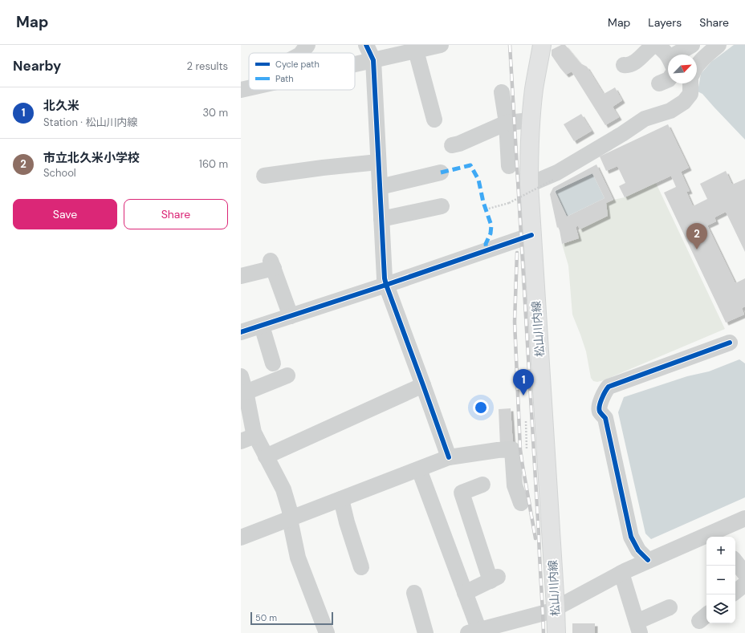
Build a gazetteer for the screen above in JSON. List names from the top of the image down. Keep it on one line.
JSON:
{"streets":{"main road":["松山川内線"]},"legend":["Cycle path","Path"],"scale_bar":"50 m","north":"top right","page":{"header":"Map","nav":["Map","Layers","Share"],"heading":["Nearby","2 results"],"list":[{"mark":"1","name":"北久米","note":"Station · 松山川内線","value":"30 m"},{"mark":"2","name":"市立北久米小学校","note":"School","value":"160 m"}],"buttons":["Save","Share"],"pins":["2","1"],"map_buttons":["+","−"],"scale":"50 m"}}
